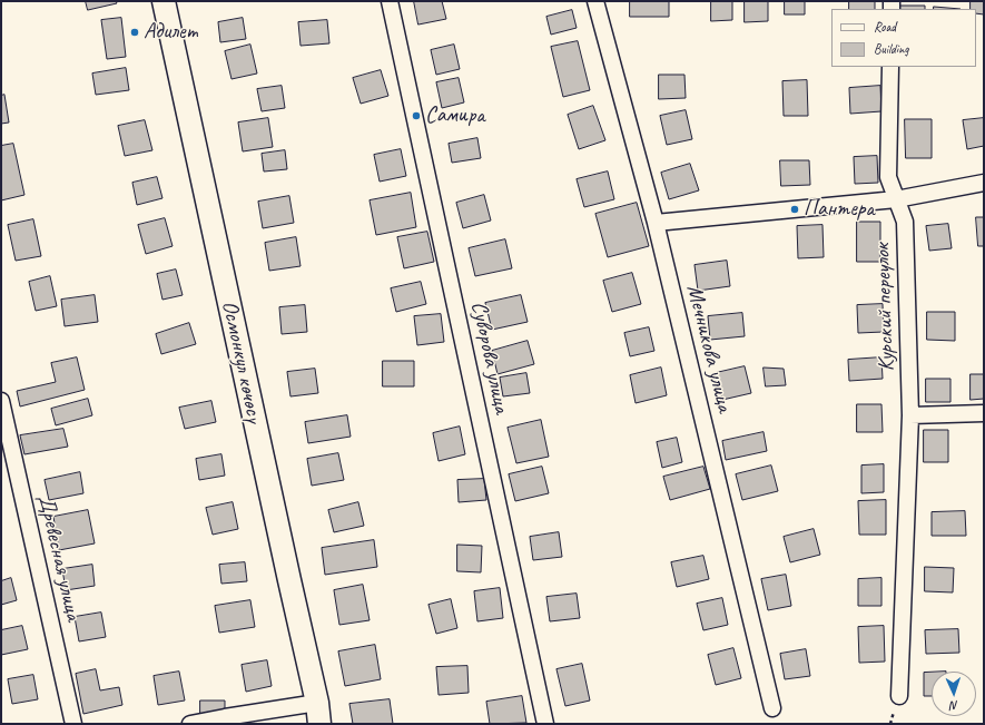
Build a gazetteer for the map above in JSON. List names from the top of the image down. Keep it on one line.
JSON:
{"streets":{"street":["Курский переулок","Мечникова улица","Суворова улица","Осмонкул көчөсү","Древесная улица"]},"places":["Адилет","Самира","Пантера"],"legend":["Road","Building"],"north":"bottom"}
